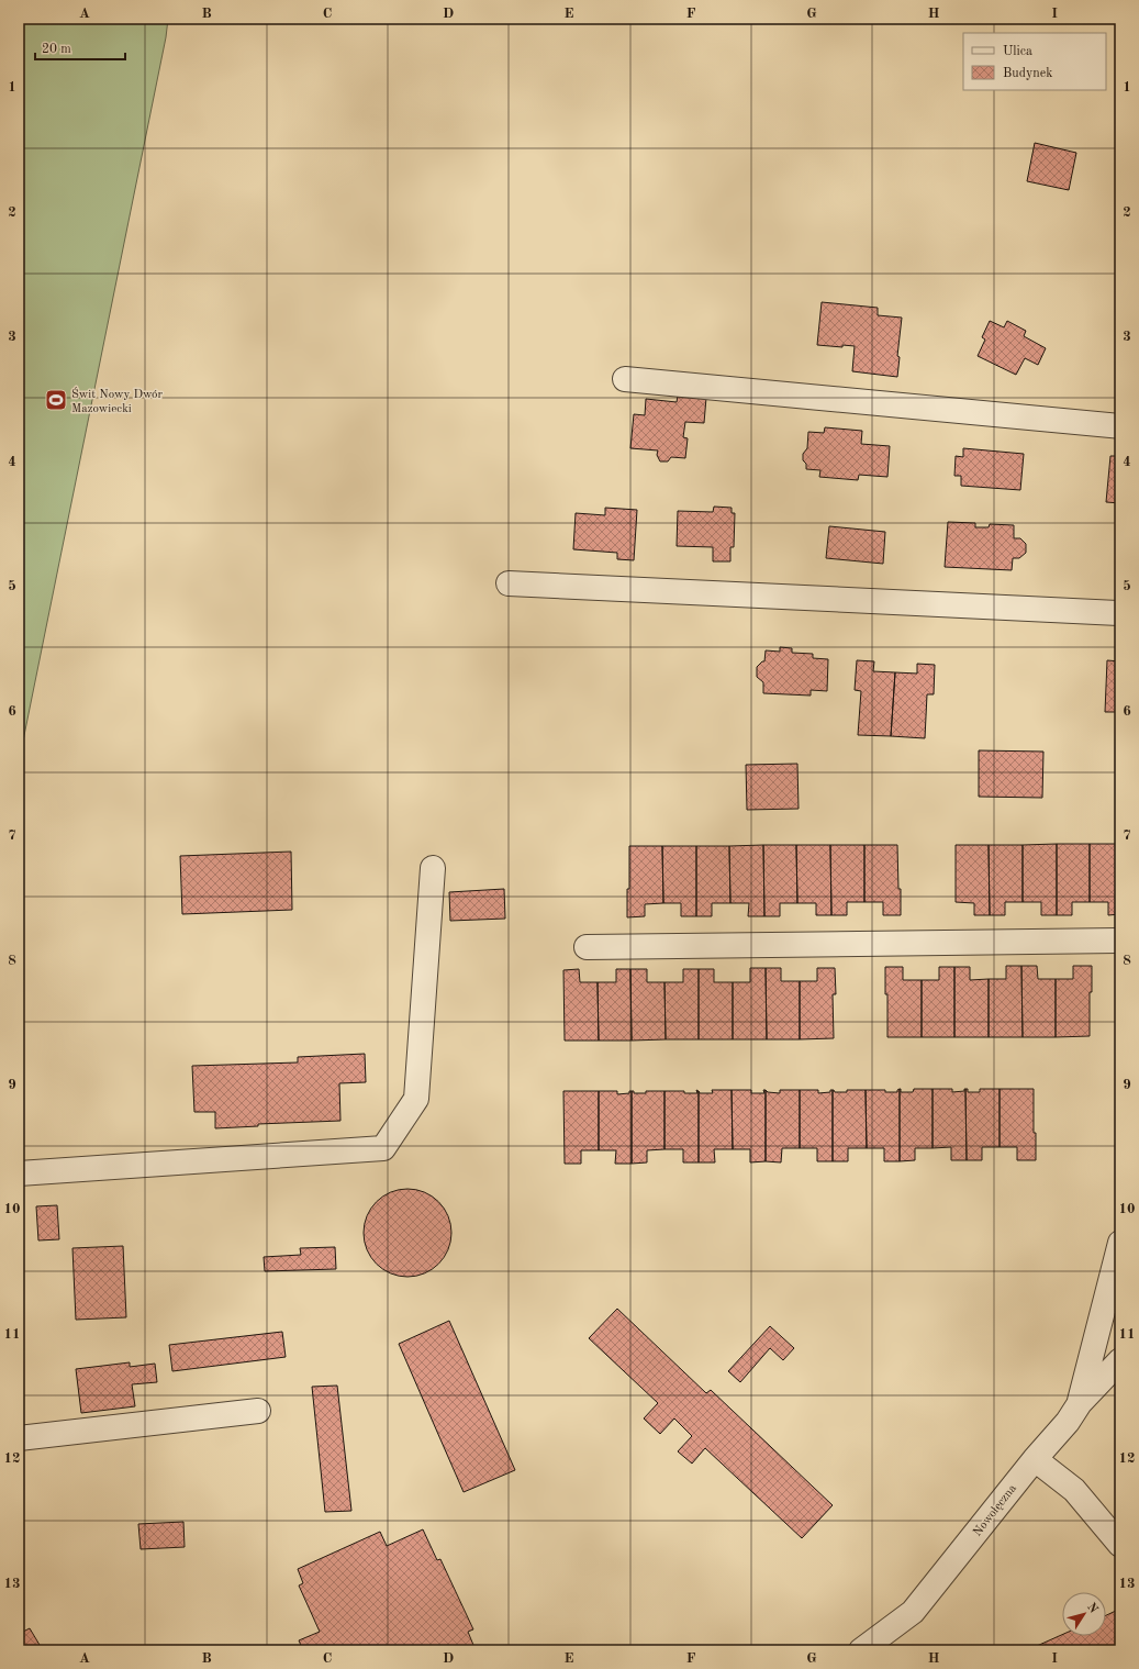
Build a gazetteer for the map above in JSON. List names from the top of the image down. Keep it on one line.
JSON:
{"streets":{"street":["Nowołęczna"]},"places":{"sports":["Świt Nowy Dwór Mazowiecki"]},"legend":["Ulica","Budynek"],"scale_bar":"20 m","north":"top right","grid":{"columns":["A","B","C","D","E","F","G","H","I"],"rows":["1","2","3","4","5","6","7","8","9","10","11","12","13"]}}
